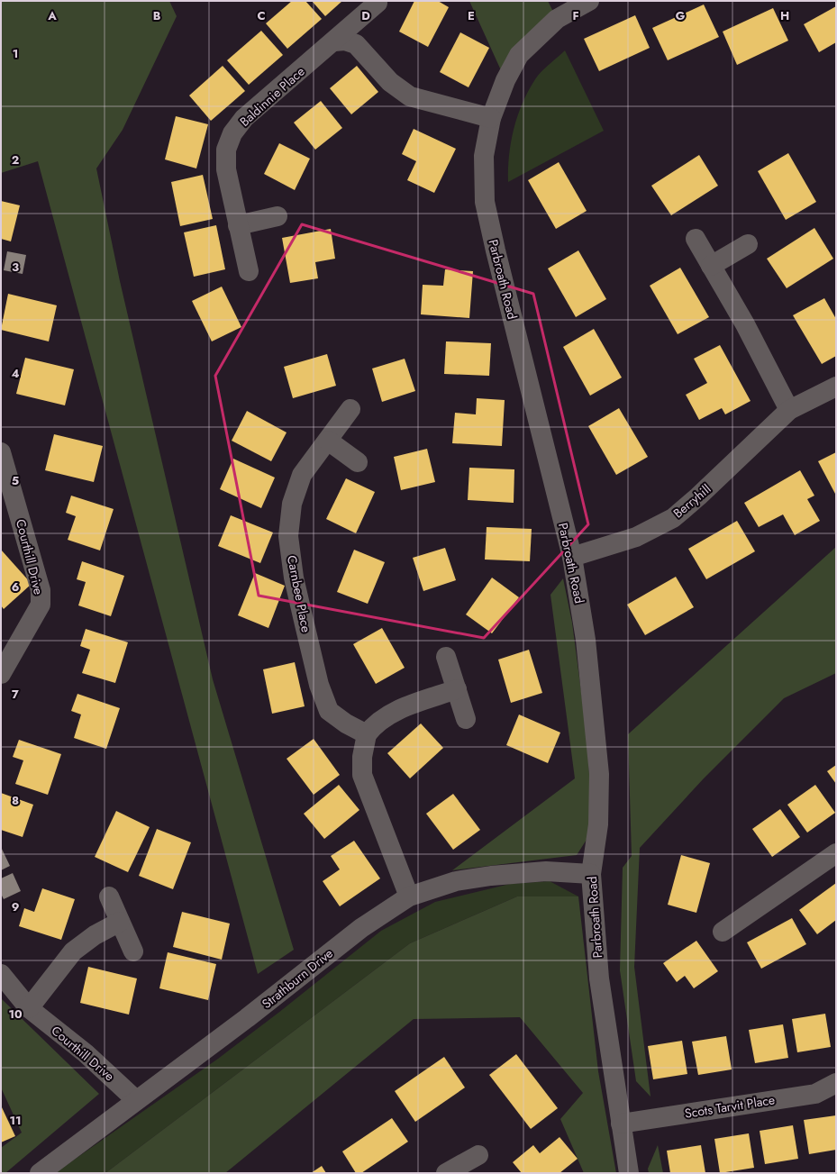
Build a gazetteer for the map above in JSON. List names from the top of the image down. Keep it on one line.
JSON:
{"streets":{"street":["Baldinnie Place","Parbroath Road","Berryhill","Courthill Drive","Carnbee Place","Strathburn Drive","Scots Tarvit Place"]},"crossings":[["Parbroath Road","Berryhill"],["Parbroath Road","Strathburn Drive"],["Parbroath Road","Scots Tarvit Place"],["Courthill Drive","Strathburn Drive"]],"grid":{"columns":["A","B","C","D","E","F","G","H"],"rows":["1","2","3","4","5","6","7","8","9","10","11"]}}
